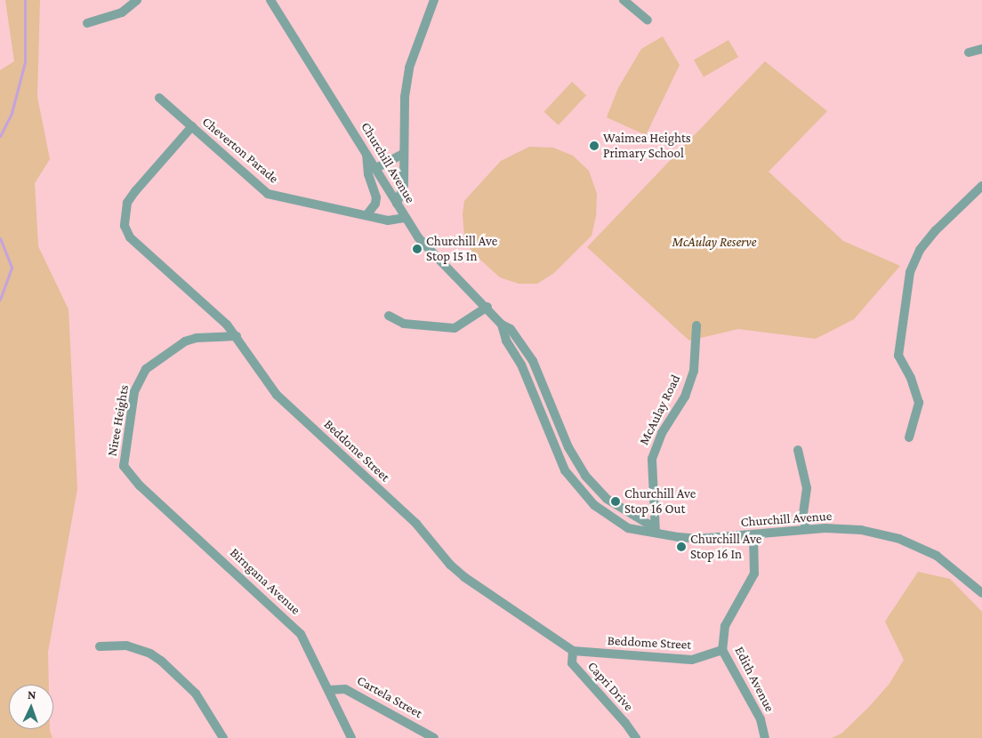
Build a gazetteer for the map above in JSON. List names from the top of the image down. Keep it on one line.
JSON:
{"streets":{"street":["Cheverton Parade","Churchill Avenue","McAulay Road","Niree Heights","Beddome Street","Birngana Avenue","Edith Avenue","Capri Drive","Cartela Street"]},"crossings":[["Cheverton Parade","Churchill Avenue"],["Cheverton Parade","Beddome Street"],["Churchill Avenue","McAulay Road"],["Churchill Avenue","Edith Avenue"],["Niree Heights","Beddome Street"],["Niree Heights","Birngana Avenue"],["Beddome Street","Edith Avenue"],["Beddome Street","Capri Drive"],["Birngana Avenue","Cartela Street"]],"parks":["McAulay Reserve"],"places":["Waimea Heights Primary School","Churchill Ave Stop 15 In","Churchill Ave Stop 16 Out","Churchill Ave Stop 16 In"],"north":"top"}
